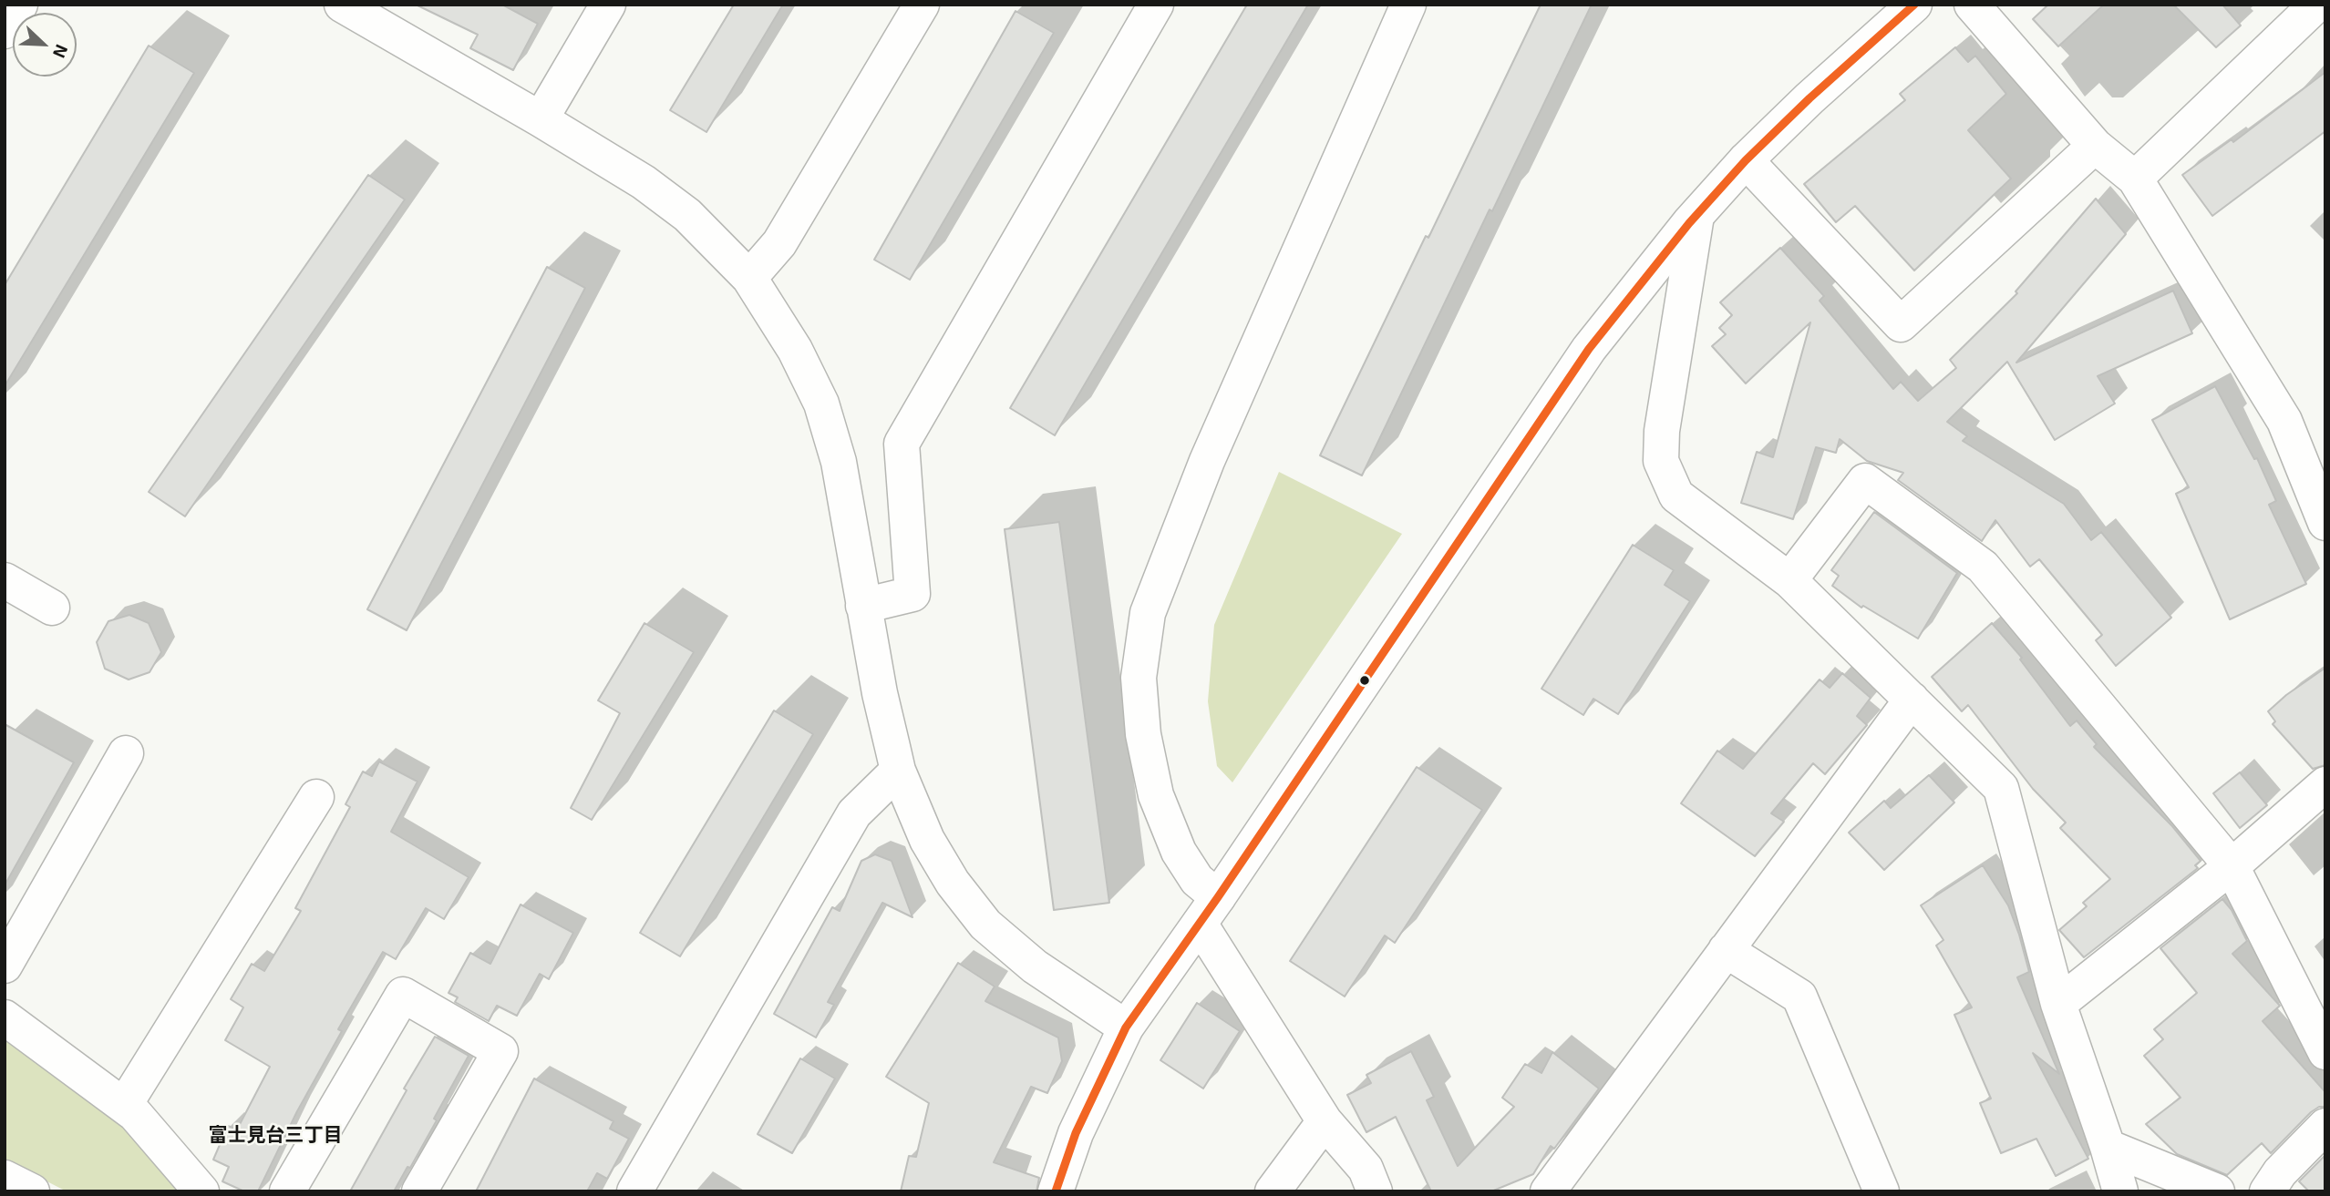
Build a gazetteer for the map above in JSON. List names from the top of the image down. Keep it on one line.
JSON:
{"districts":["富士見台三丁目"],"north":"bottom right"}
